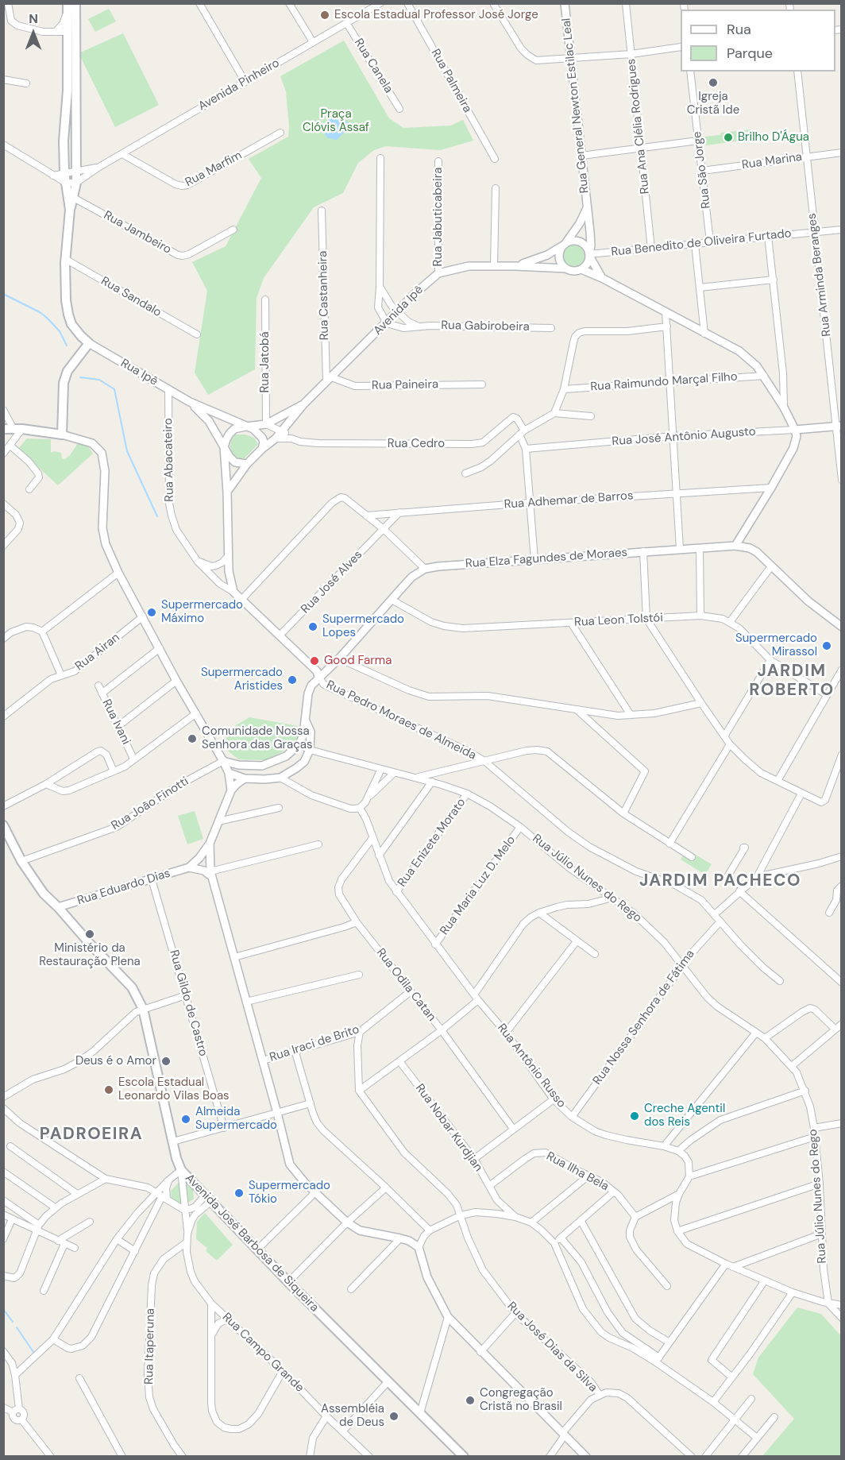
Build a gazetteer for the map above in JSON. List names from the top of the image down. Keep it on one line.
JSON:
{"streets":{"main road":["Avenida José Barbosa de Siqueira"],"street":["Rua Canela","Rua Palmeira","Avenida Pinheiro","Rua General Newton Estilac Leal","Rua Ana Clélia Rodrigues","Rua Marina","Rua Marfim","Rua São Jorge","Rua Jabuticabeira","Rua Jambeiro","Rua Benedito de Oliveira Furtado","Rua Arminda Beranges","Rua Castanheira","Rua Sandalo","Avenida Ipê","Rua Gabirobeira","Rua Jatobá","Rua Ipê","Rua Raimundo Marçal Filho","Rua Paineira","Rua José Antônio Augusto","Rua Cedro","Rua Abacateiro","Rua Adhemar de Barros","Rua Elza Fagundes de Moraes","Rua José Alves","Rua Leon Tolstói","Rua Airan","Rua Pedro Moraes de Almeida","Rua Ivani","Rua João Finotti","Rua Enizete Morato","Rua Júlio Nunes do Rego","Rua Maria Luz D. Melo","Rua Eduardo Dias","Rua Odila Catan","Rua Gildo de Castro","Rua Nossa Senhora de Fátima","Rua Iraci de Brito","Rua Antônio Russo","Rua Nobar Kurdjian","Rua Ilha Bela","Rua Itaperuna","Rua José Dias da Silva","Rua Campo Grande"]},"crossings":[["Rua Canela","Avenida Pinheiro"],["Avenida Pinheiro","Rua Marfim"],["Rua General Newton Estilac Leal","Rua Benedito de Oliveira Furtado"],["Rua General Newton Estilac Leal","Avenida Ipê"],["Rua Ana Clélia Rodrigues","Rua Benedito de Oliveira Furtado"],["Rua Marina","Rua São Jorge"],["Rua Marina","Rua Arminda Beranges"],["Rua São Jorge","Rua Benedito de Oliveira Furtado"],["Rua Jabuticabeira","Avenida Ipê"],["Rua Benedito de Oliveira Furtado","Rua Arminda Beranges"],["Rua Benedito de Oliveira Furtado","Avenida Ipê"],["Rua Arminda Beranges","Rua José Antônio Augusto"],["Rua Castanheira","Avenida Ipê"],["Rua Castanheira","Rua Paineira"],["Avenida Ipê","Rua Gabirobeira"],["Avenida Ipê","Rua Jatobá"],["Avenida Ipê","Rua Ipê"],["Avenida Ipê","Rua Paineira"],["Avenida Ipê","Rua Cedro"],["Rua Jatobá","Rua Cedro"],["Rua Ipê","Rua Abacateiro"],["Rua Adhemar de Barros","Rua José Alves"],["Rua Pedro Moraes de Almeida","Rua Nossa Senhora de Fátima"],["Rua João Finotti","Avenida José Barbosa de Siqueira"],["Rua Enizete Morato","Rua Júlio Nunes do Rego"],["Rua Enizete Morato","Rua Antônio Russo"],["Rua Júlio Nunes do Rego","Rua Maria Luz D. Melo"],["Rua Júlio Nunes do Rego","Rua Nossa Senhora de Fátima"],["Rua Maria Luz D. Melo","Rua Antônio Russo"],["Rua Eduardo Dias","Rua Gildo de Castro"],["Rua Eduardo Dias","Avenida José Barbosa de Siqueira"],["Rua Odila Catan","Rua Iraci de Brito"],["Rua Odila Catan","Rua Antônio Russo"],["Rua Nossa Senhora de Fátima","Rua Antônio Russo"],["Rua Nobar Kurdjian","Rua Ilha Bela"],["Avenida José Barbosa de Siqueira","Rua Campo Grande"],["Rua Itaperuna","Rua Campo Grande"]],"districts":["JARDIM ROBERTO","JARDIM PACHECO","PADROEIRA"],"parks":["Praça Clóvis Assaf"],"places":["Escola Estadual Professor José Jorge","Igreja Cristã Ide","Brilho D'Água","Supermercado Máximo","Supermercado Lopes","Supermercado Mirassol","Good Farma","Supermercado Aristides","Comunidade Nossa Senhora das Graças","Ministério da Restauração Plena","Deus é o Amor","Escola Estadual Leonardo Vilas Boas","Creche Agentil dos Reis","Almeida Supermercado","Supermercado Tókio","Congregação Cristã no Brasil","Assembléia de Deus"],"legend":["Rua","Parque"],"north":"top"}
